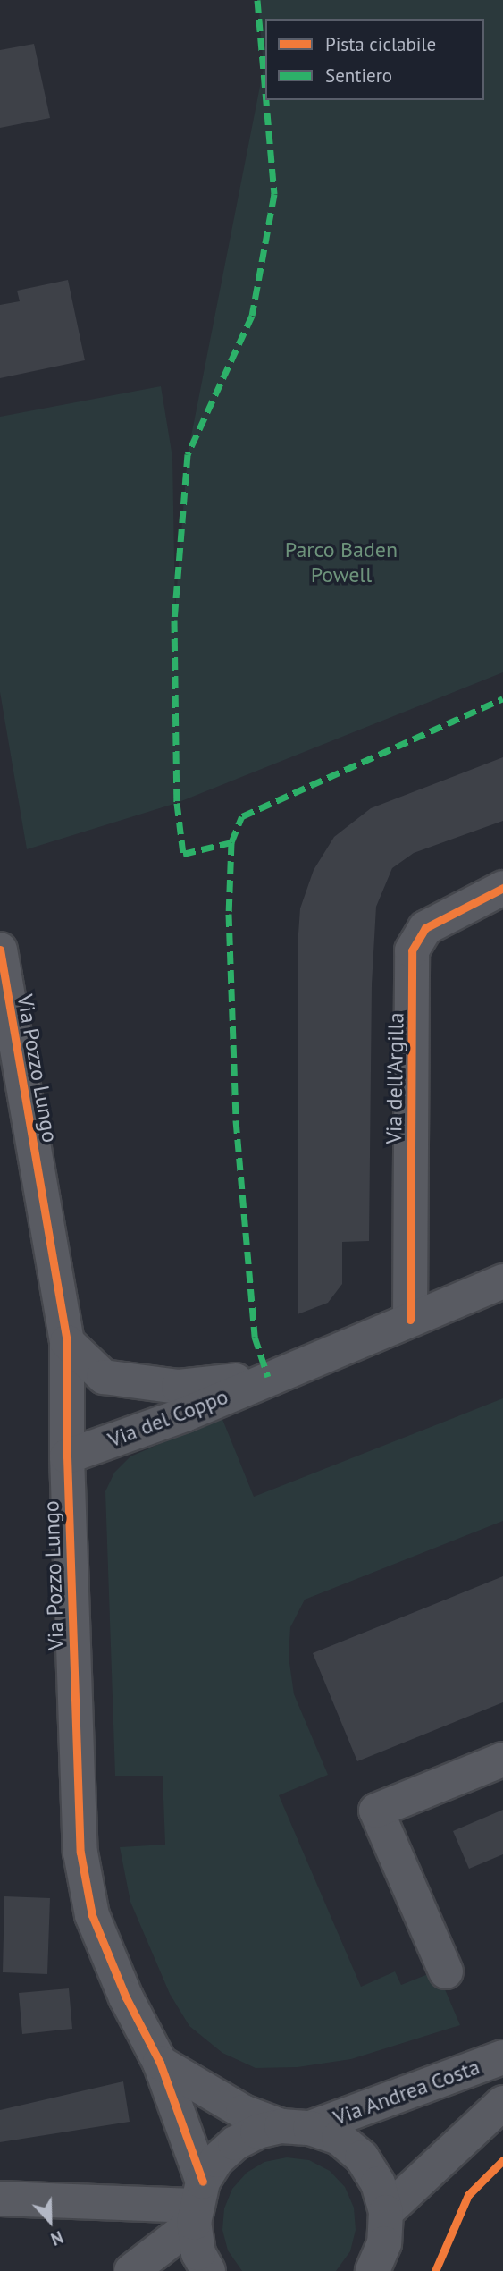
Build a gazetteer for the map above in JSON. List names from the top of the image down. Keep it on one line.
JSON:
{"streets":{"street":["Via Pozzo Lungo","Via dell'Argilla","Via del Coppo","Via Andrea Costa"]},"crossings":[["Via Pozzo Lungo","Via del Coppo"],["Via Pozzo Lungo","Via Andrea Costa"],["Via dell'Argilla","Via del Coppo"]],"parks":["Parco Baden Powell"],"legend":["Pista ciclabile","Sentiero"],"north":"bottom"}
